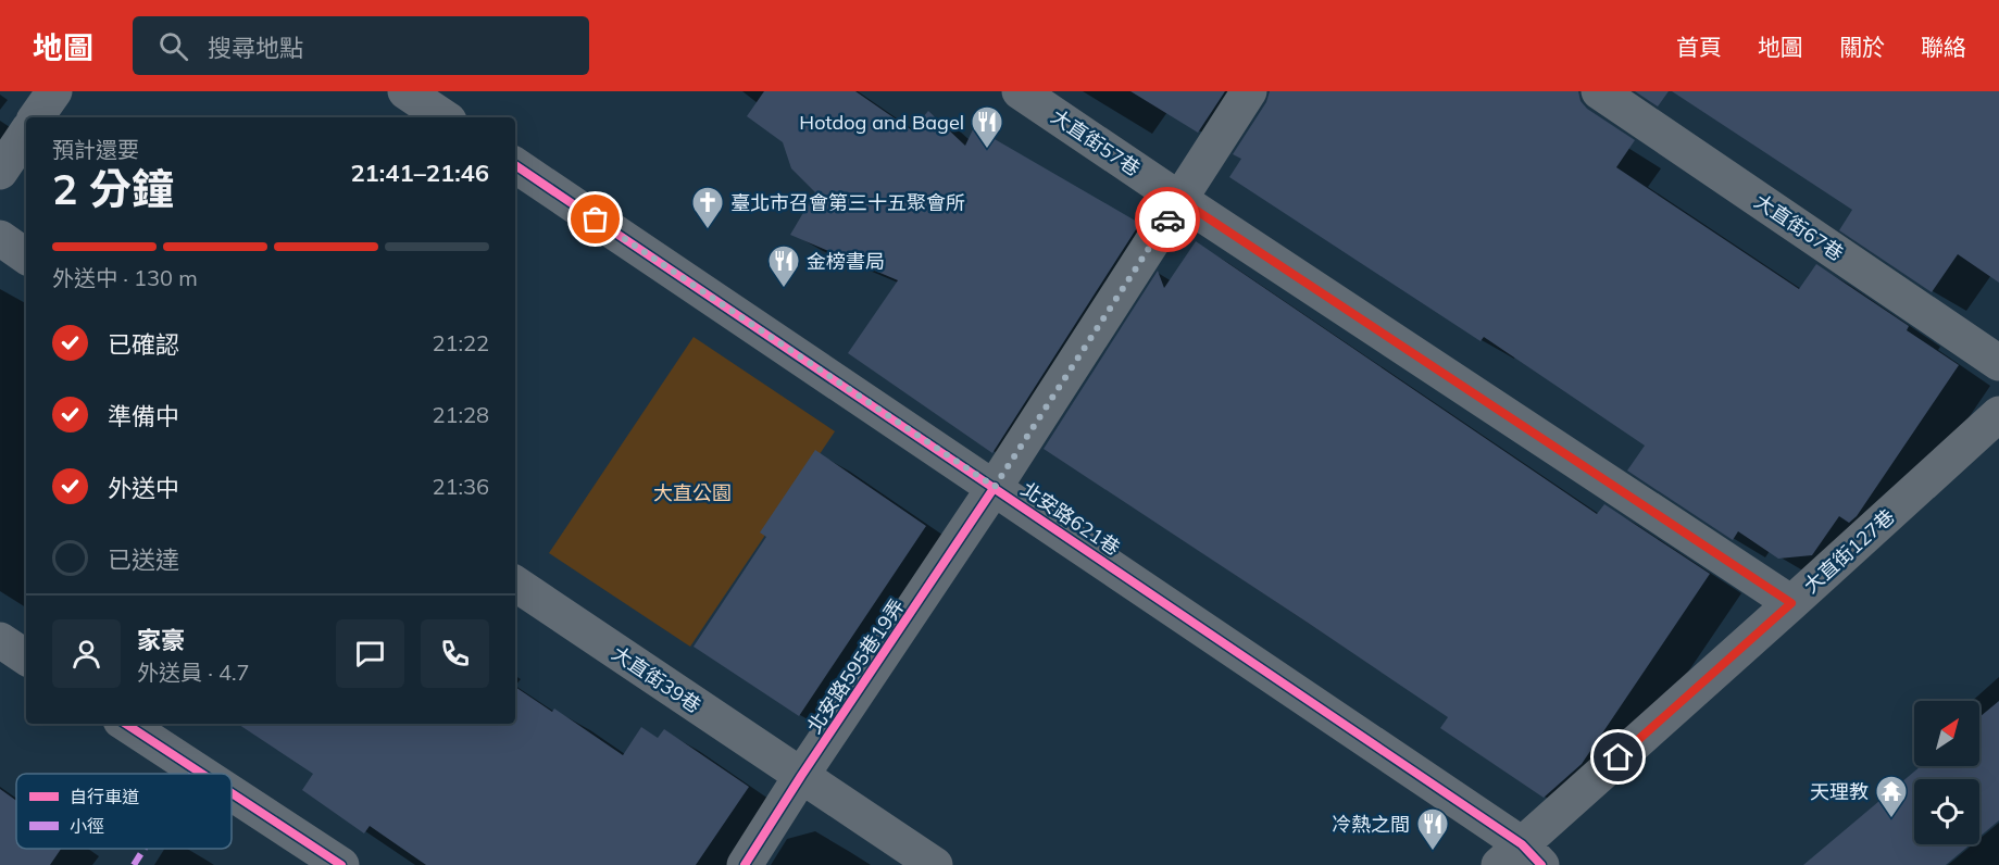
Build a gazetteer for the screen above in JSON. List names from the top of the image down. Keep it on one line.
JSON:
{"streets":{"street":["大直街57巷","大直街67巷","北安路621巷","大直街127巷","北安路595巷19弄","大直街39巷"]},"crossings":[["大直街57巷","大直街127巷"],["大直街57巷","北安路595巷19弄"],["北安路621巷","大直街127巷"],["北安路621巷","北安路595巷19弄"],["北安路595巷19弄","大直街39巷"]],"parks":["大直公園"],"places":{"restaurant":["Hotdog and Bagel","金榜書局","冷熱之間"],"church":["臺北市召會第三十五聚會所"],"temple":["天理教"]},"legend":["自行車道","小徑"],"north":"top right","page":{"header":"地圖","search":"搜尋地點","nav":["首頁","地圖","關於","聯絡"],"heading":["2 分鐘","預計還要","21:41–21:46"],"panel":["家豪","外送員 · 4.7"],"bar":"外送中 · 130 m","list":[["已確認","21:22"],["準備中","21:28"],["外送中","21:36"],"已送達"]}}
